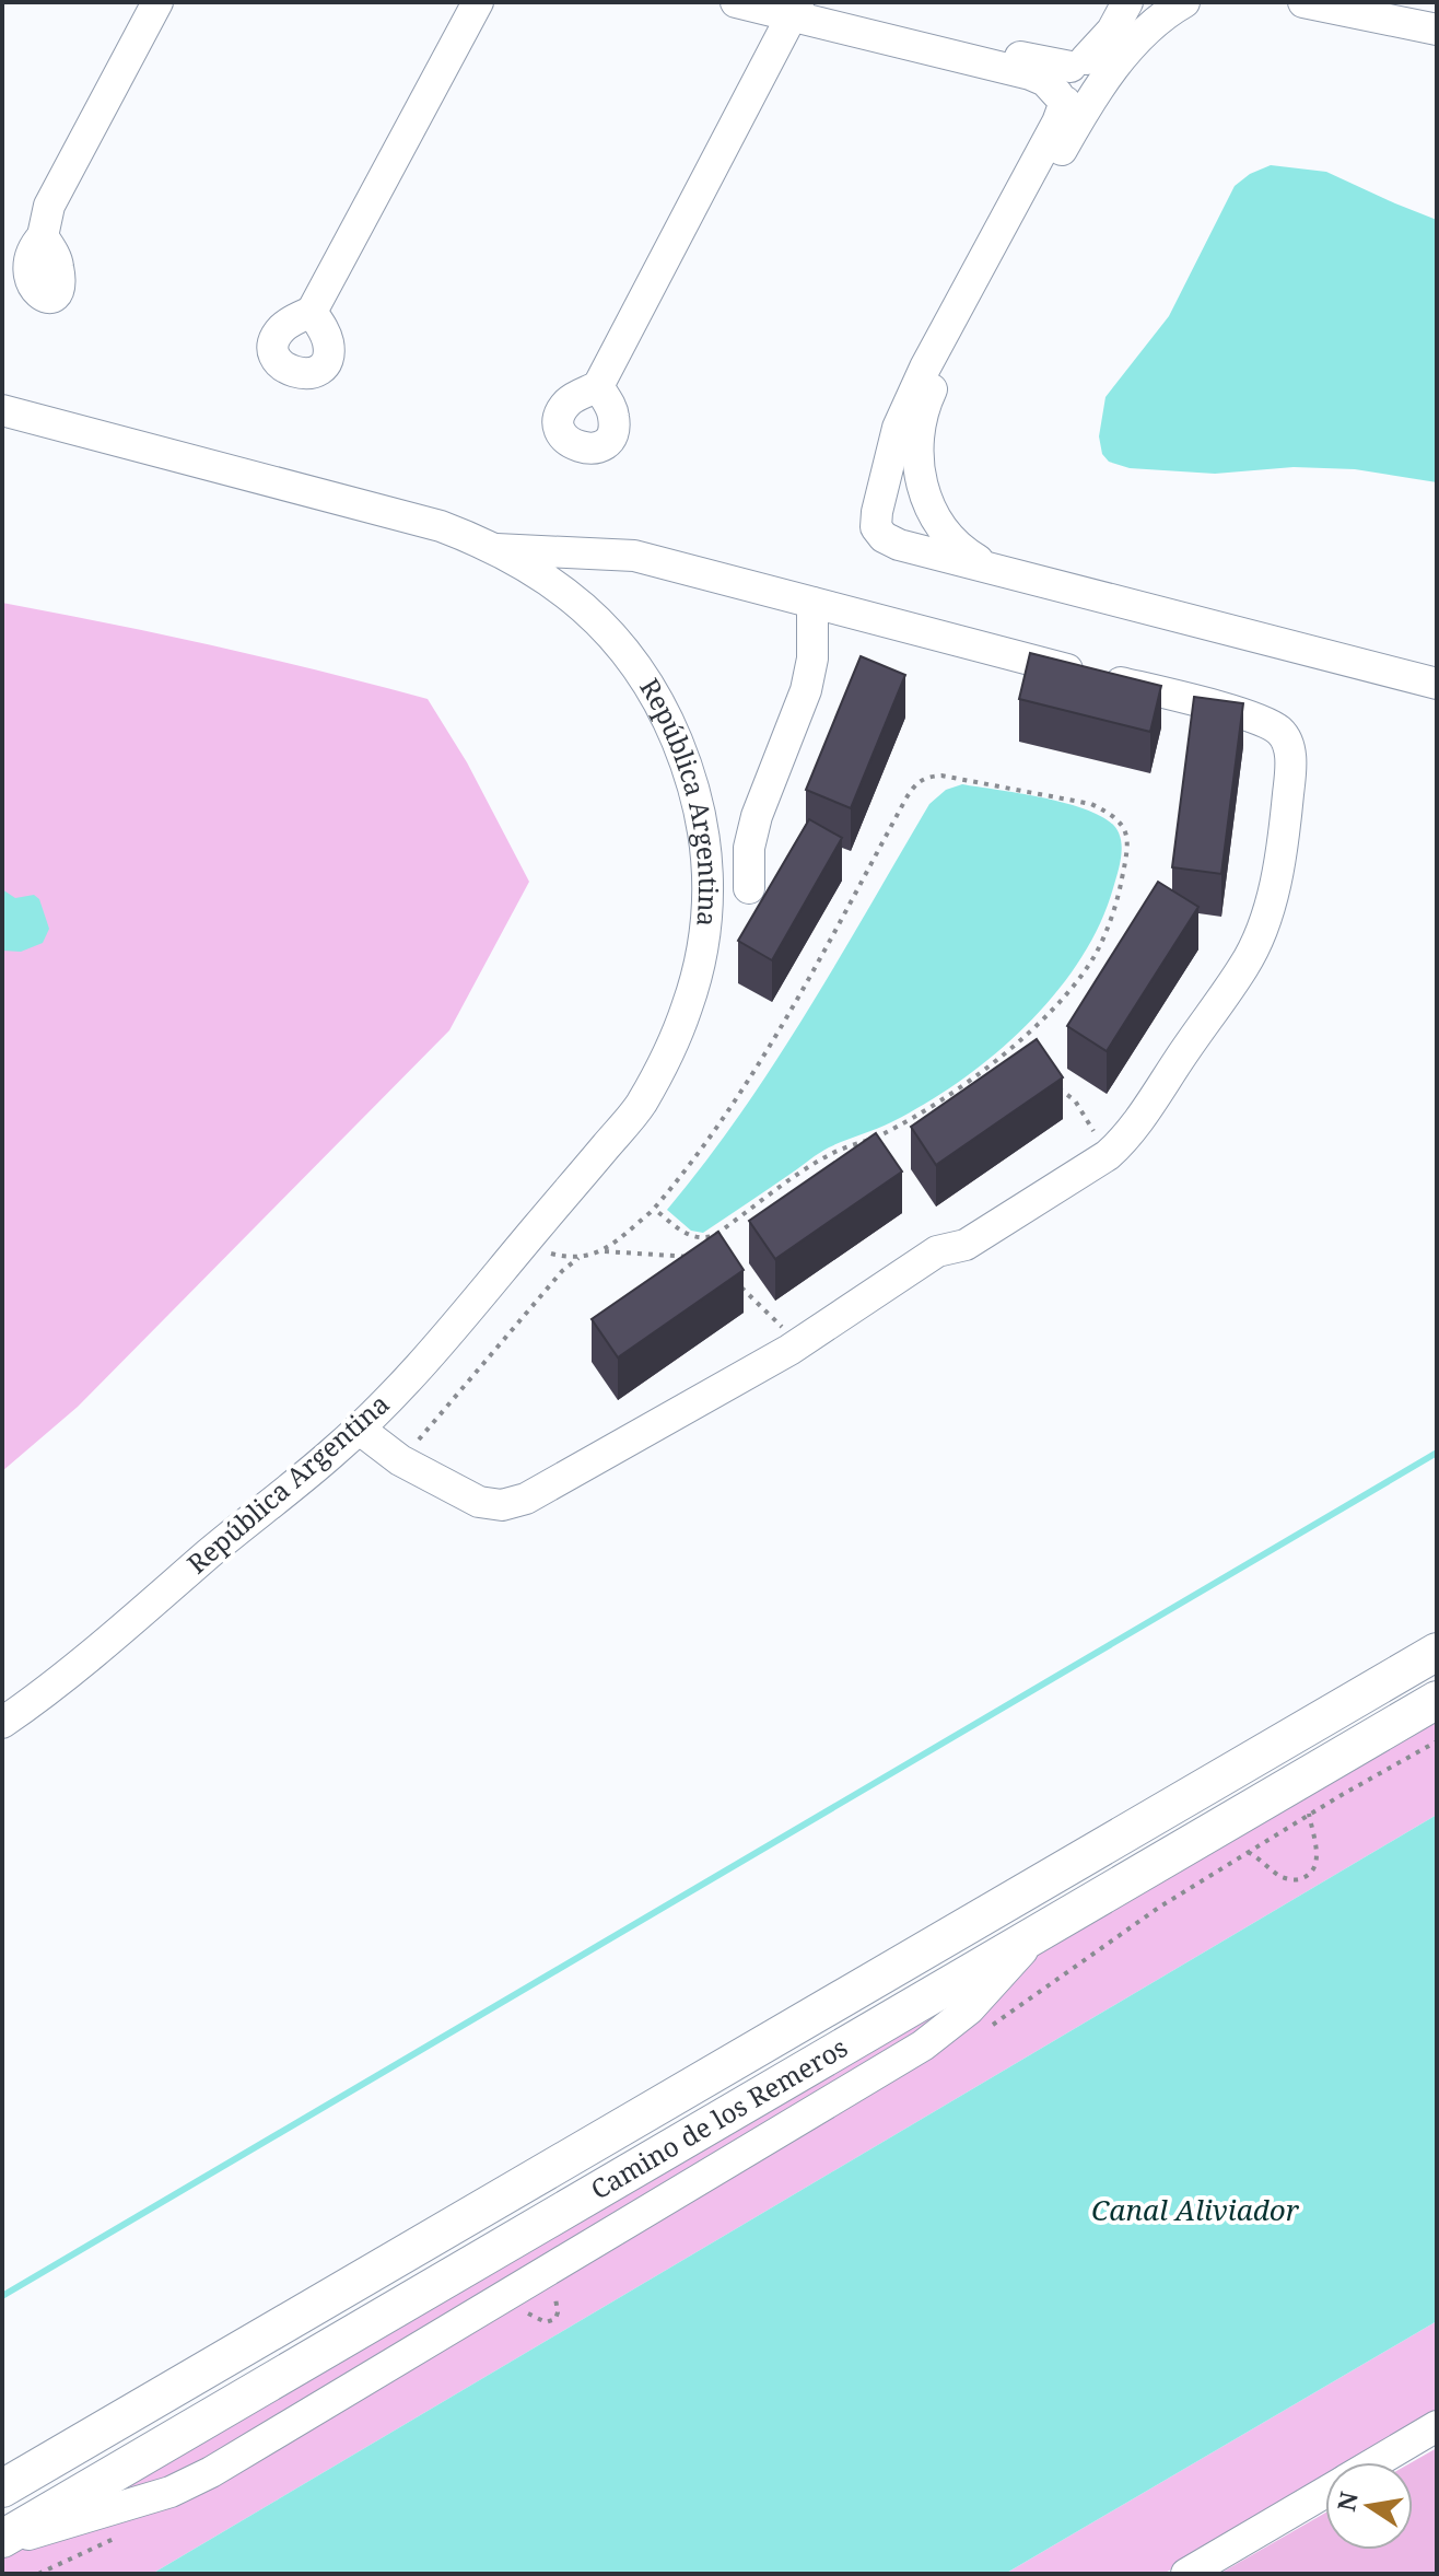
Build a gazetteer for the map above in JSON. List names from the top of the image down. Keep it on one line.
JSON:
{"streets":{"main road":["Camino de los Remeros"],"street":["República Argentina"]},"water":["Canal Aliviador"],"north":"left"}
